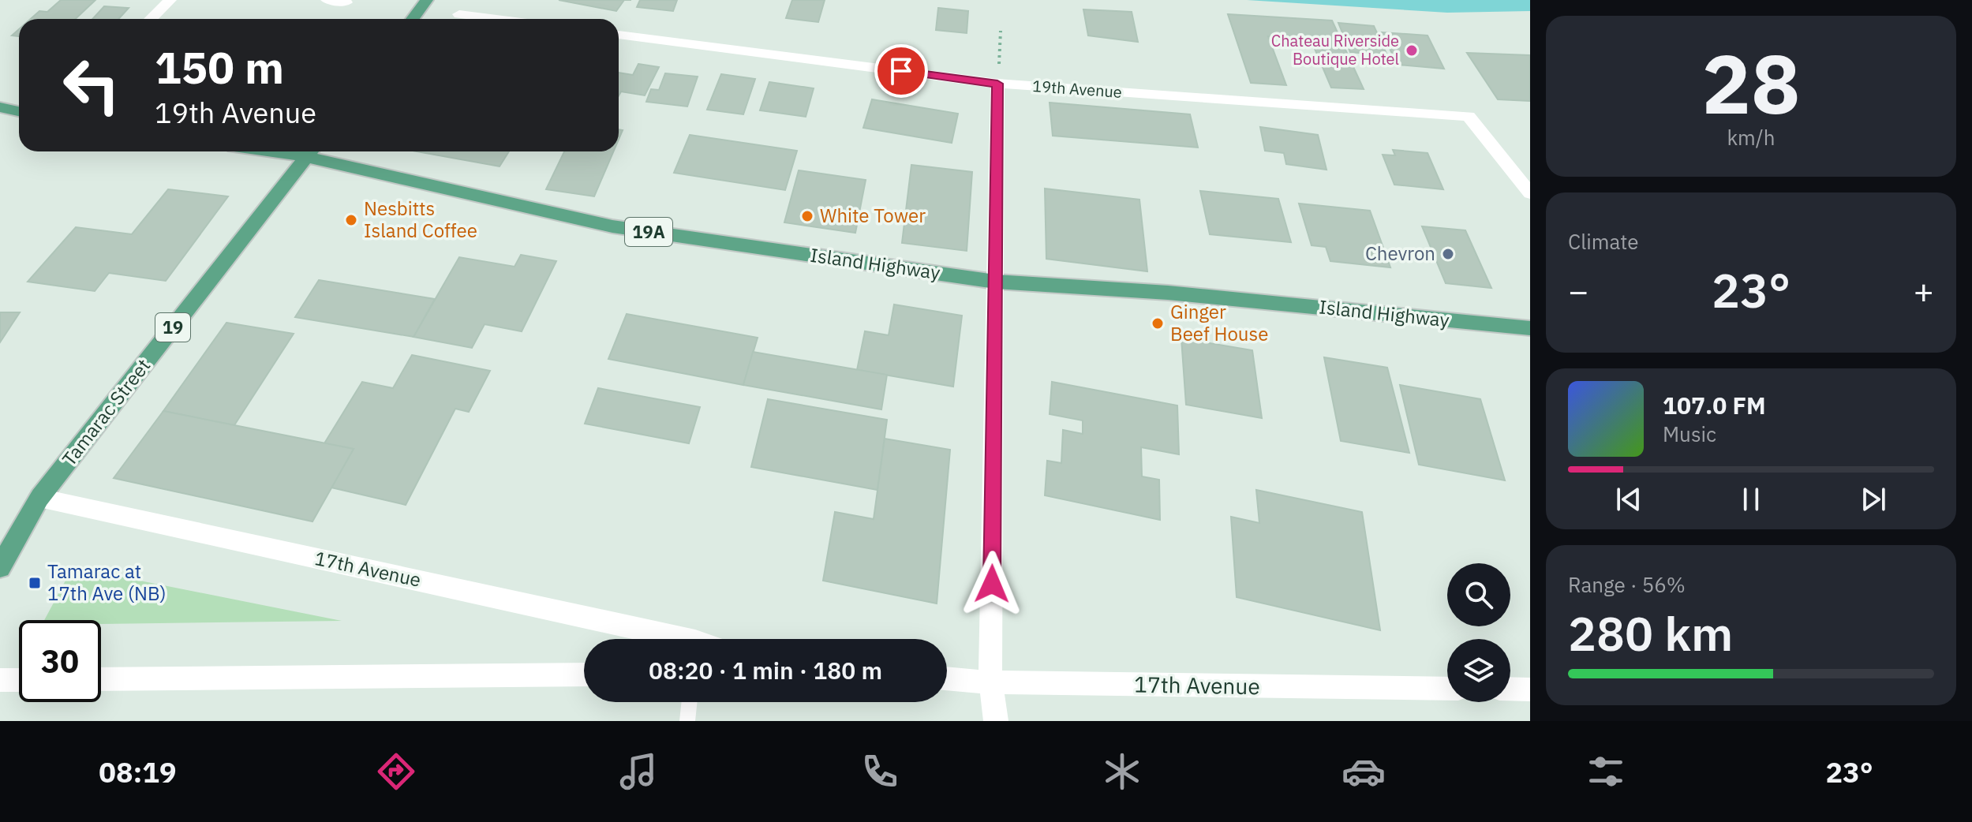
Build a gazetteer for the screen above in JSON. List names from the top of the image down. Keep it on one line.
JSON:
{"streets":{"main road":["19A","Island Highway","19","Tamarac Street"],"street":["19th Avenue","17th Avenue"]},"crossings":[["Island Highway","Tamarac Street"],["Tamarac Street","17th Avenue"]],"places":{"other":["Chateau Riverside Boutique Hotel","White Tower","Nesbitts Island Coffee","Chevron","Ginger Beef House"],"transit":["Tamarac at 17th Ave (NB)"]},"page":{"tile":[["28","km/h"],"Climate",["Range · 56%","280 km"]],"turn":["150 m","19th Avenue"],"heat":["−","23°","+"],"song":["107.0 FM","Music"],"limit":"30","trip":"08:20 · 1 min · 180 m","tabs":["08:19","23°"]}}
